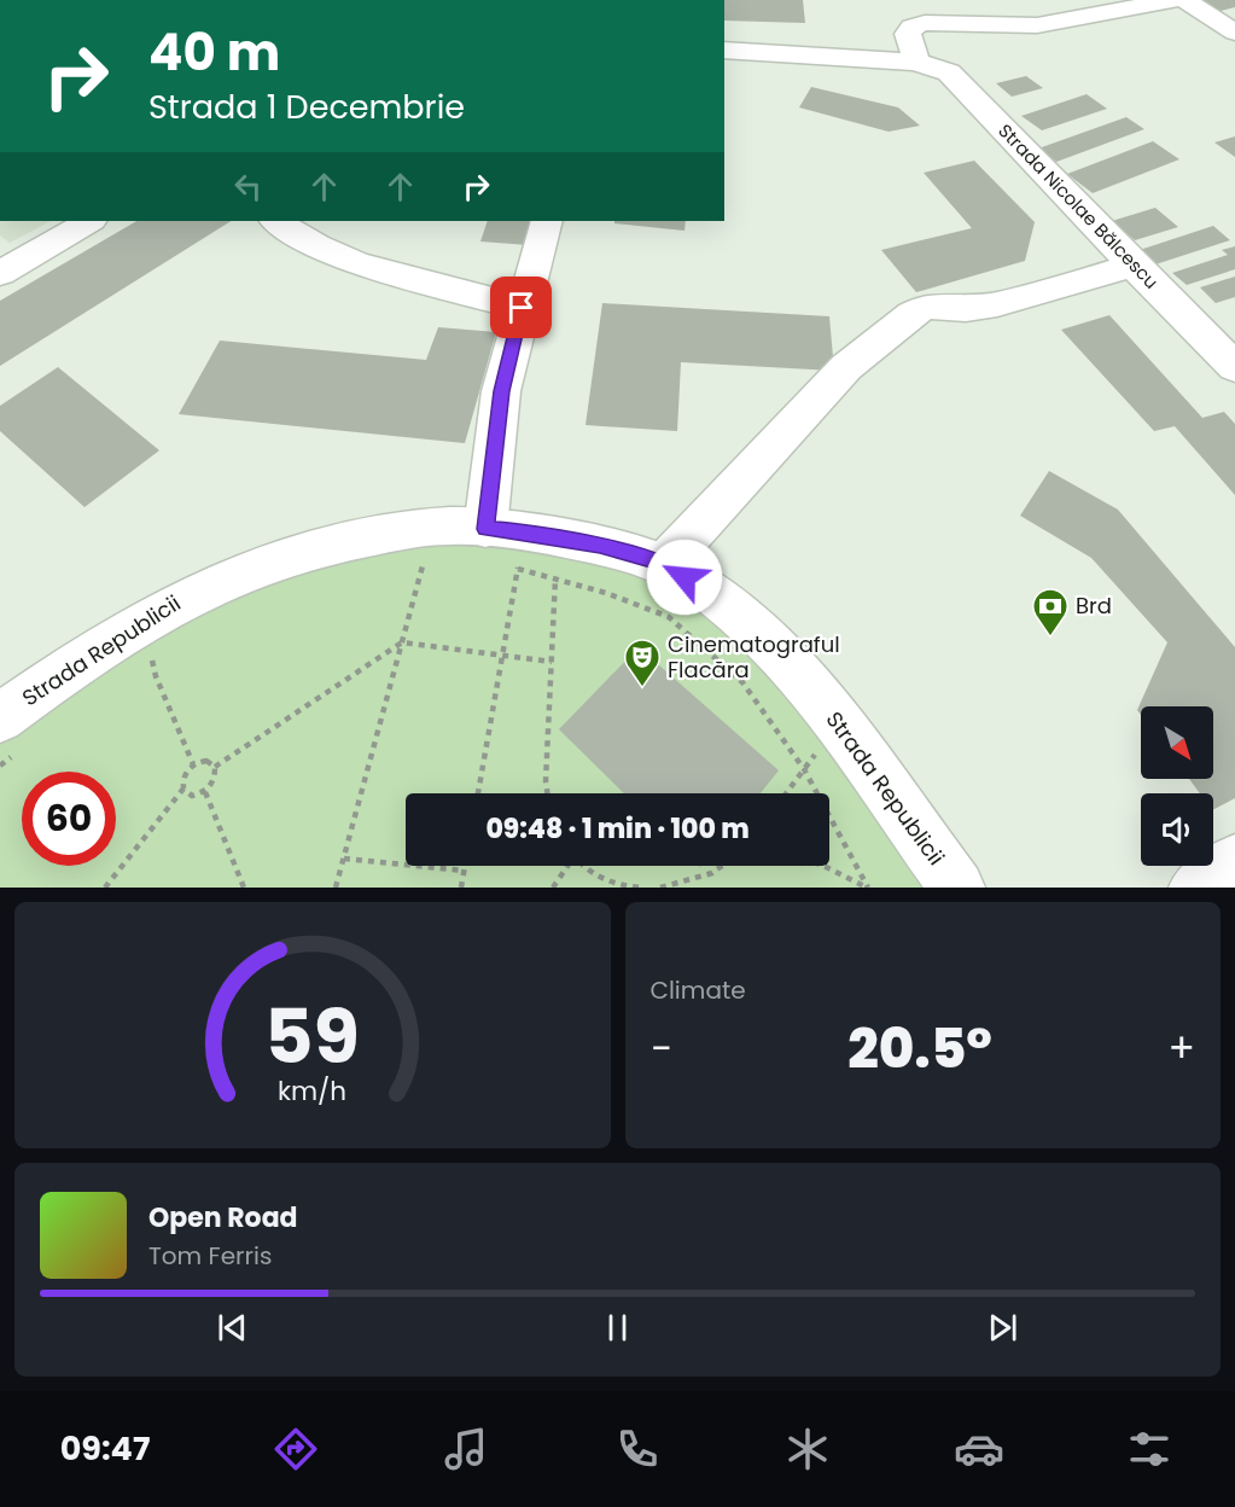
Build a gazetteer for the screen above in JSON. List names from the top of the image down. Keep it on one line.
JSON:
{"streets":{"street":["Strada Nicolae Bălcescu","Strada Republicii"]},"places":{"bank":["Brd"],"theatre":["Cinematograful Flacăra"]},"north":"bottom right","page":{"turn":["40 m","Strada 1 Decembrie"],"limit":"60","trip":"09:48 · 1 min · 100 m","tile":"Climate","heat":["−","20.5°","+"],"song":["Open Road","Tom Ferris"],"tabs":"09:47","gauge":["59","km/h"]}}
